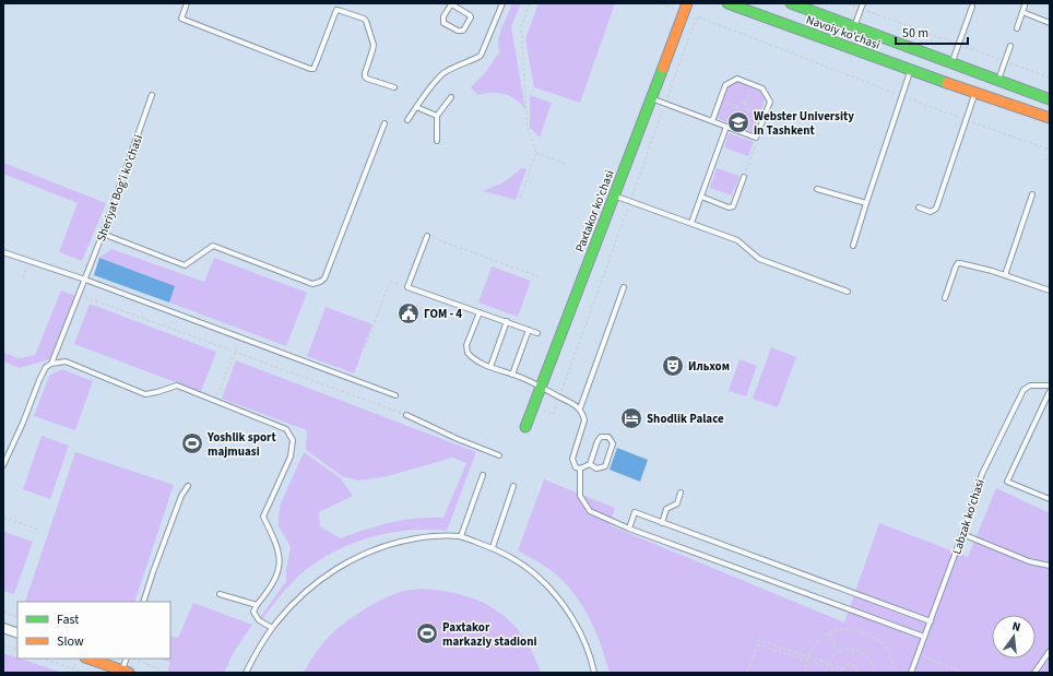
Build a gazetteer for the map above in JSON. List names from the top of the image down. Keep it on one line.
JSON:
{"streets":{"main road":["Navoiy ko'chasi","Paxtakor ko'chasi"],"lane":["Sheriyat Bog'i ko'chasi","Labzak ko'chasi"]},"places":{"school or university":["Webster University in Tashkent"],"public building":["ГОМ - 4"],"theatre":["Ильхом"],"hotel":["Shodlik Palace"],"sports":["Yoshlik sport majmuasi","Paxtakor markaziy stadioni"]},"legend":["Fast","Slow"],"scale_bar":"50 m","north":"top"}
